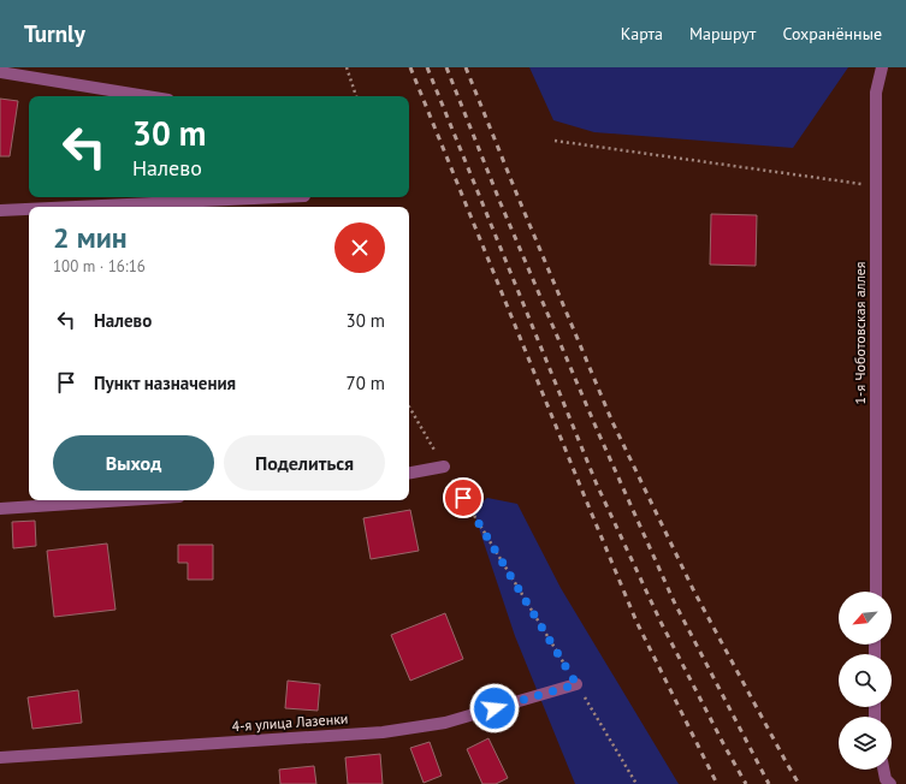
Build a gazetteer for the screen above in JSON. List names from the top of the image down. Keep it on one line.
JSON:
{"streets":{"street":["1-я Чоботовская аллея","4-я улица Лазенки"]},"north":"bottom left","page":{"header":"Turnly","nav":["Карта","Маршрут","Сохранённые"],"turn":["30 m","Налево"],"heading":["2 мин","100 m · 16:16"],"list":[{"name":"Налево","value":"30 m"},{"name":"Пункт назначения","value":"70 m"}],"buttons":["Выход","Поделиться"]}}
